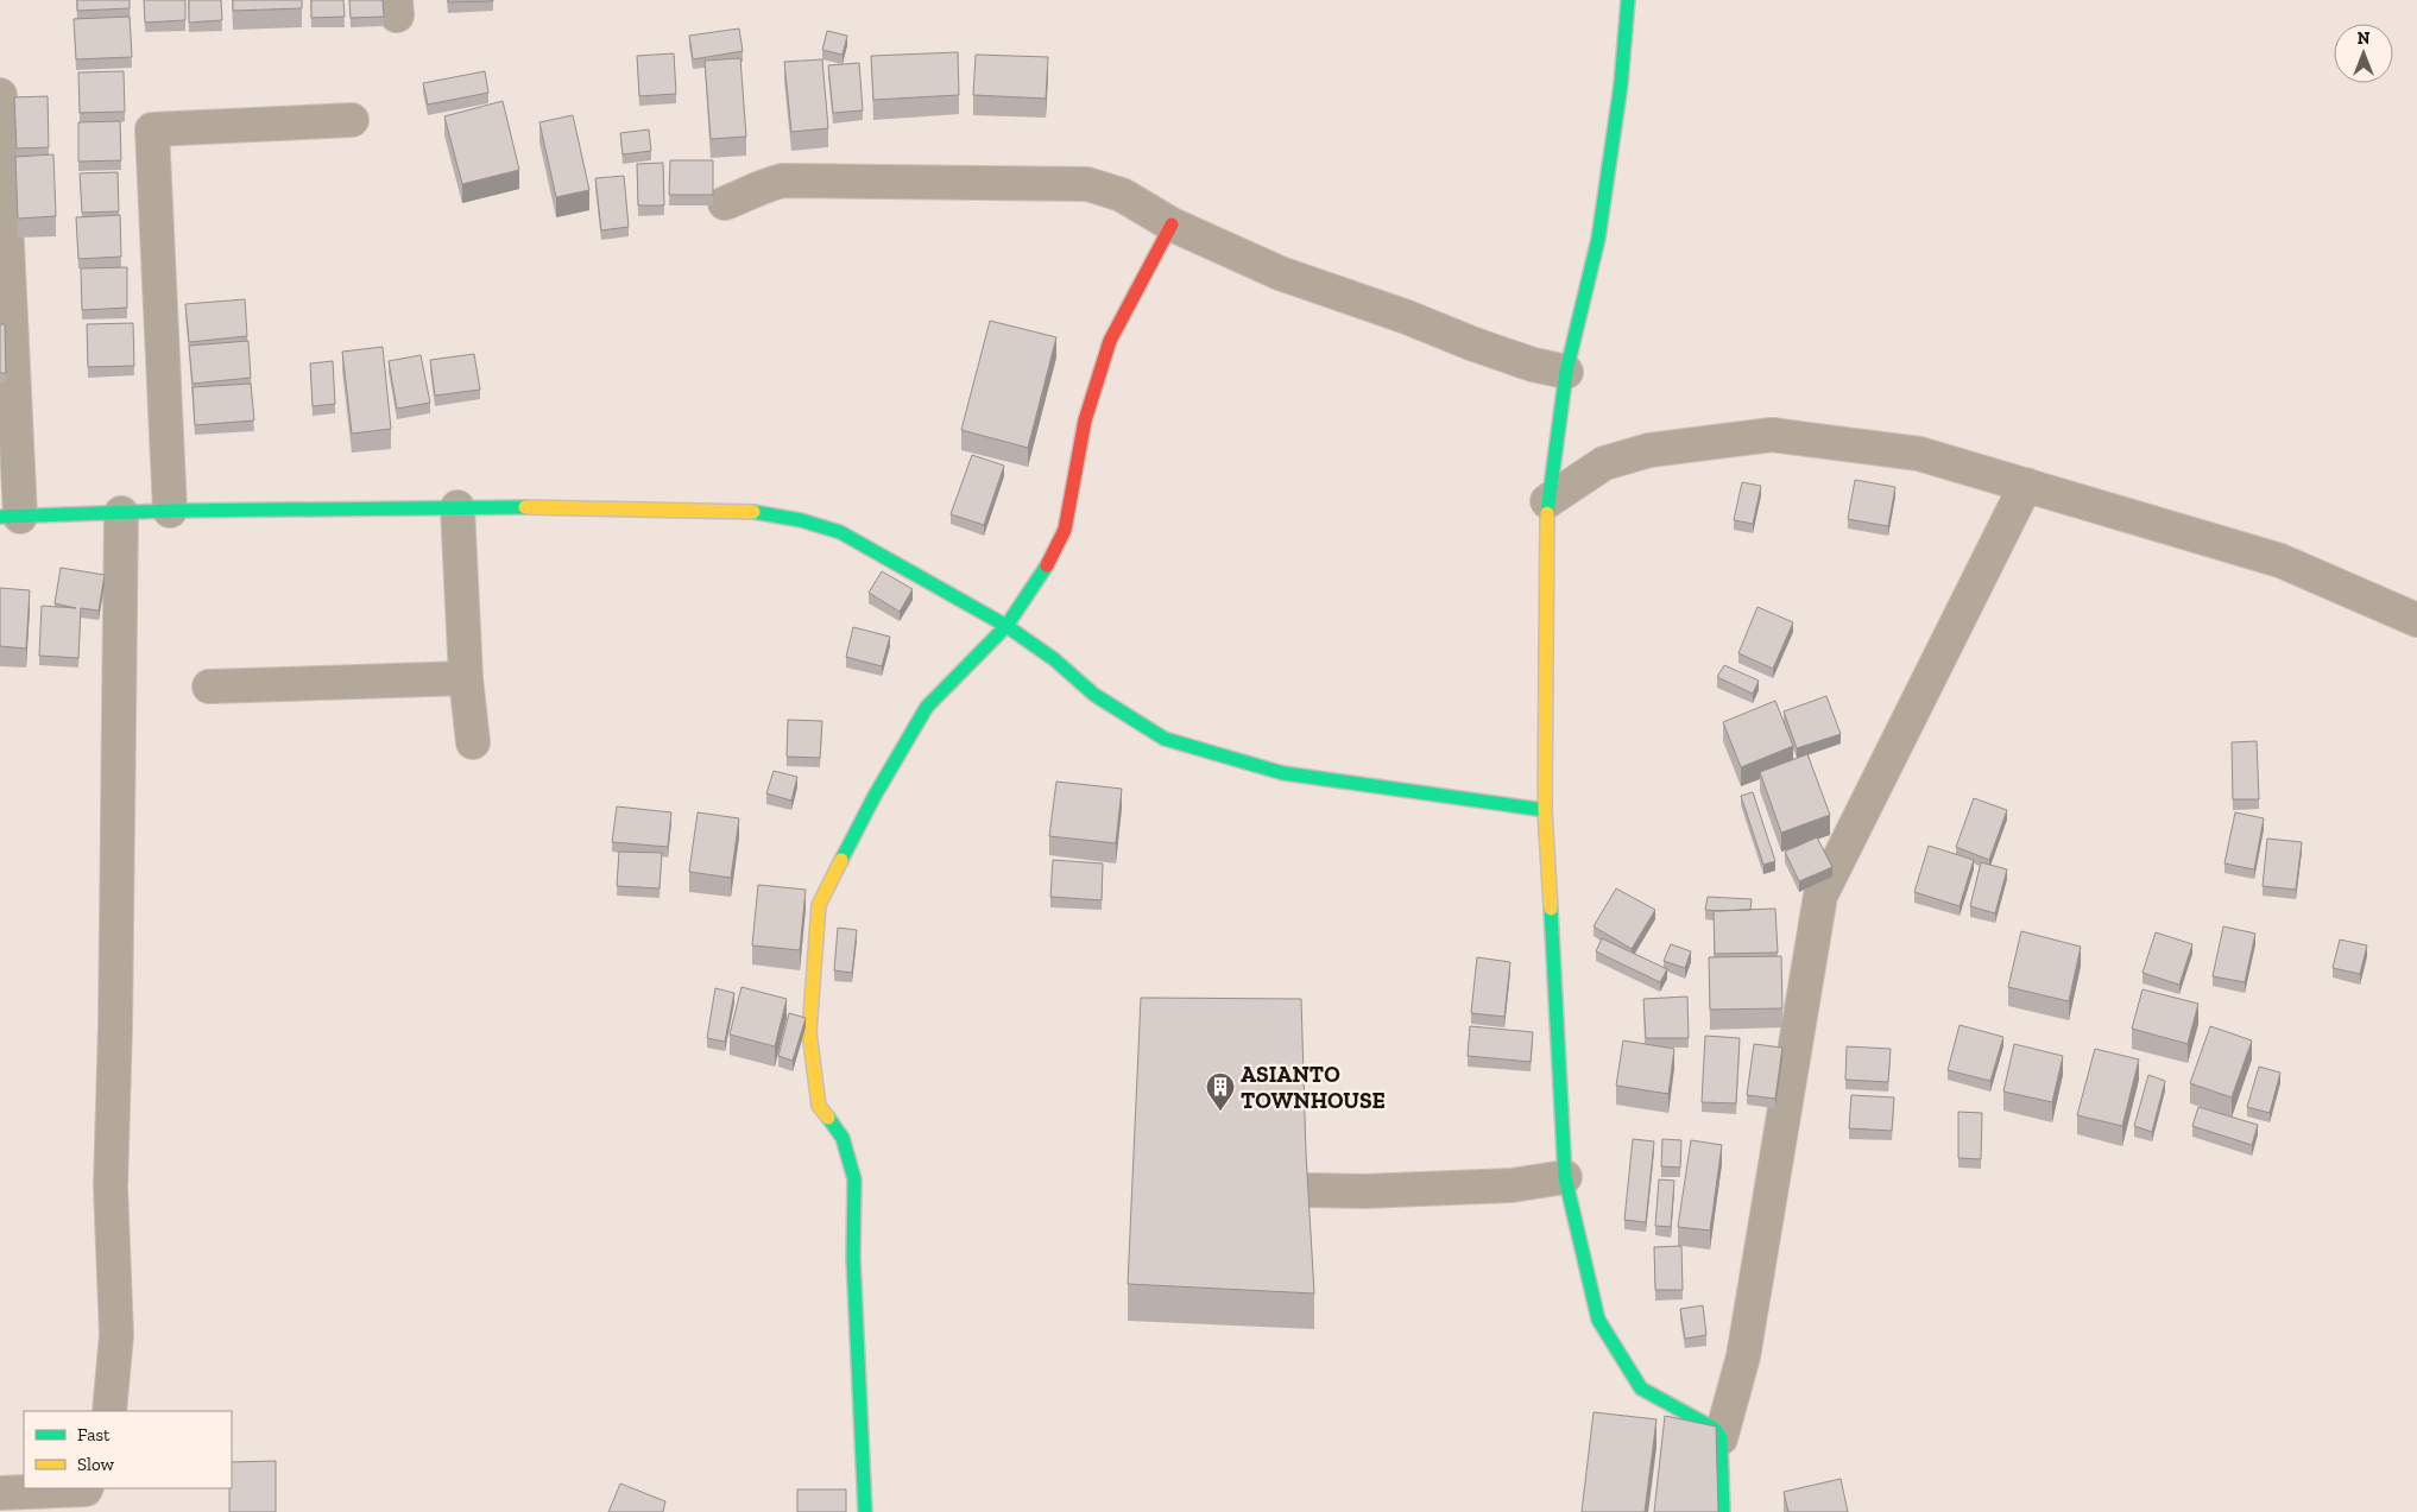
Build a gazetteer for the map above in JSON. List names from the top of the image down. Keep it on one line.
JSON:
{"places":{"building":["ASIANTO TOWNHOUSE"]},"legend":["Fast","Slow"],"north":"top"}
